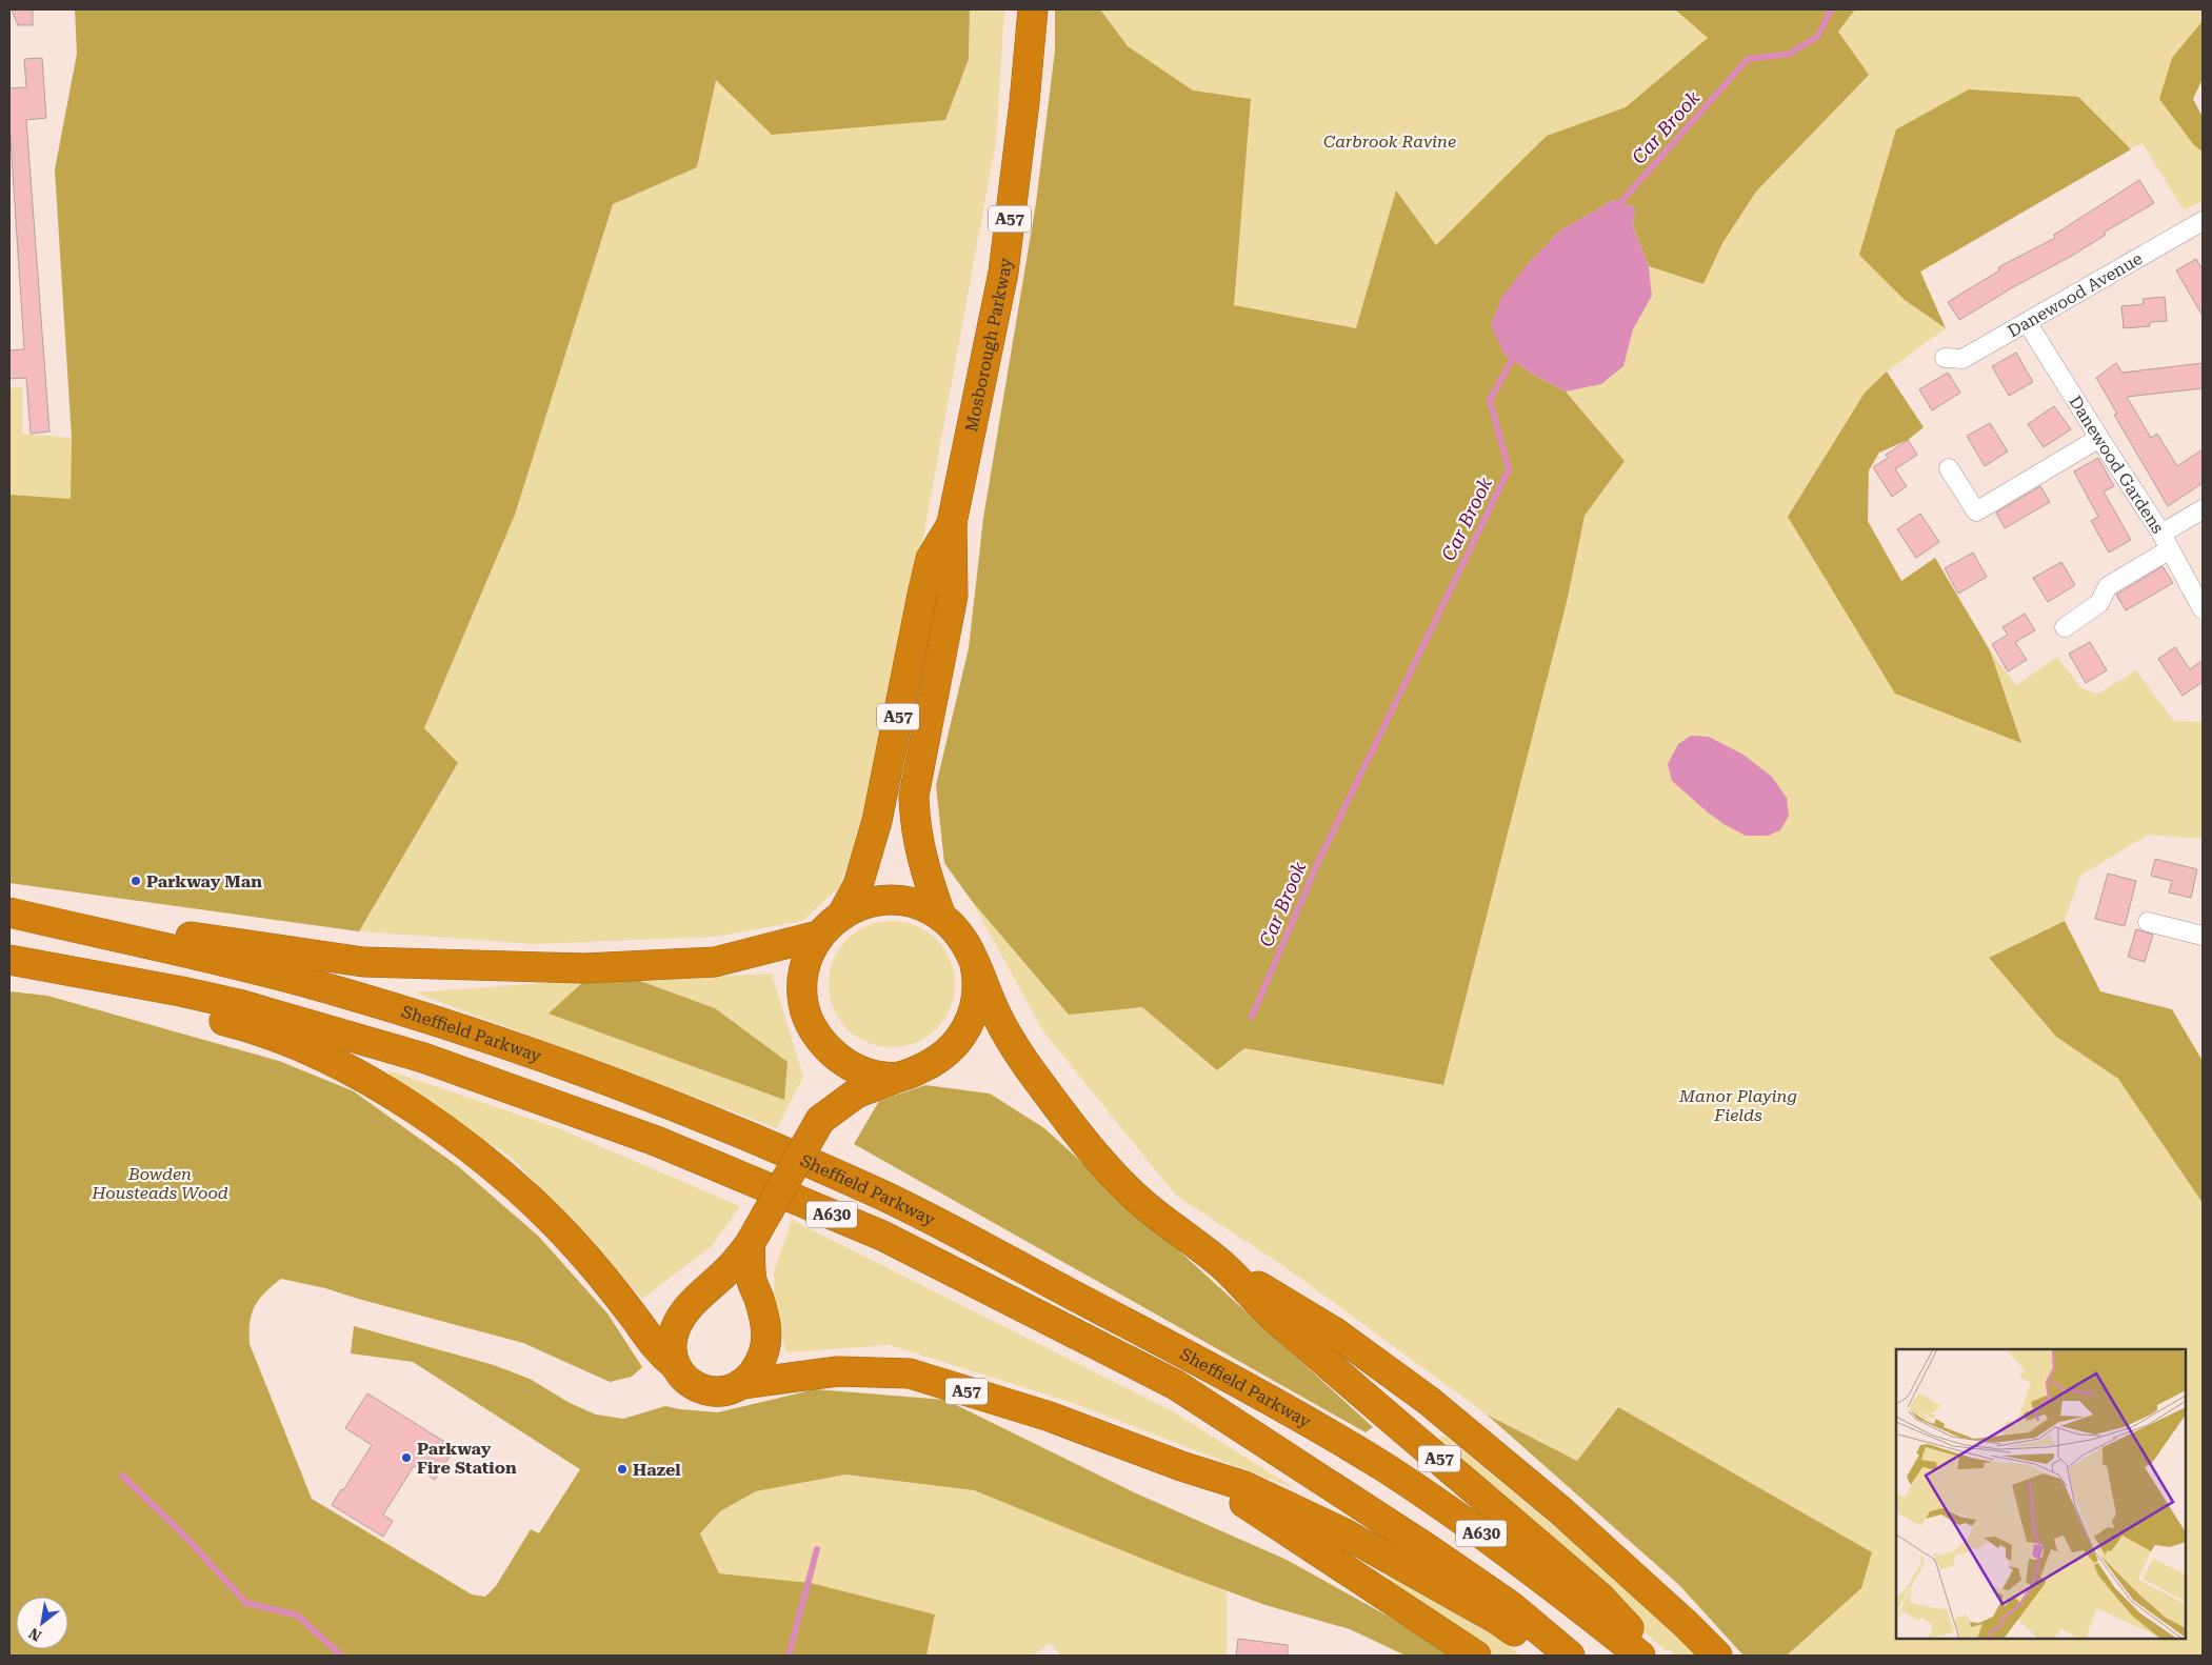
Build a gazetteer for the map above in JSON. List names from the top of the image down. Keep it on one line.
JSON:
{"streets":{"highway":["A57","Mosborough Parkway","Sheffield Parkway","A630"],"street":["Danewood Avenue","Danewood Gardens"]},"crossings":[["A57","Mosborough Parkway"],["Danewood Avenue","Danewood Gardens"]],"water":["Car Brook"],"parks":["Carbrook Ravine","Manor Playing Fields","Bowden Housteads Wood"],"places":["Parkway Man","Parkway Fire Station","Hazel"],"north":"bottom left"}
